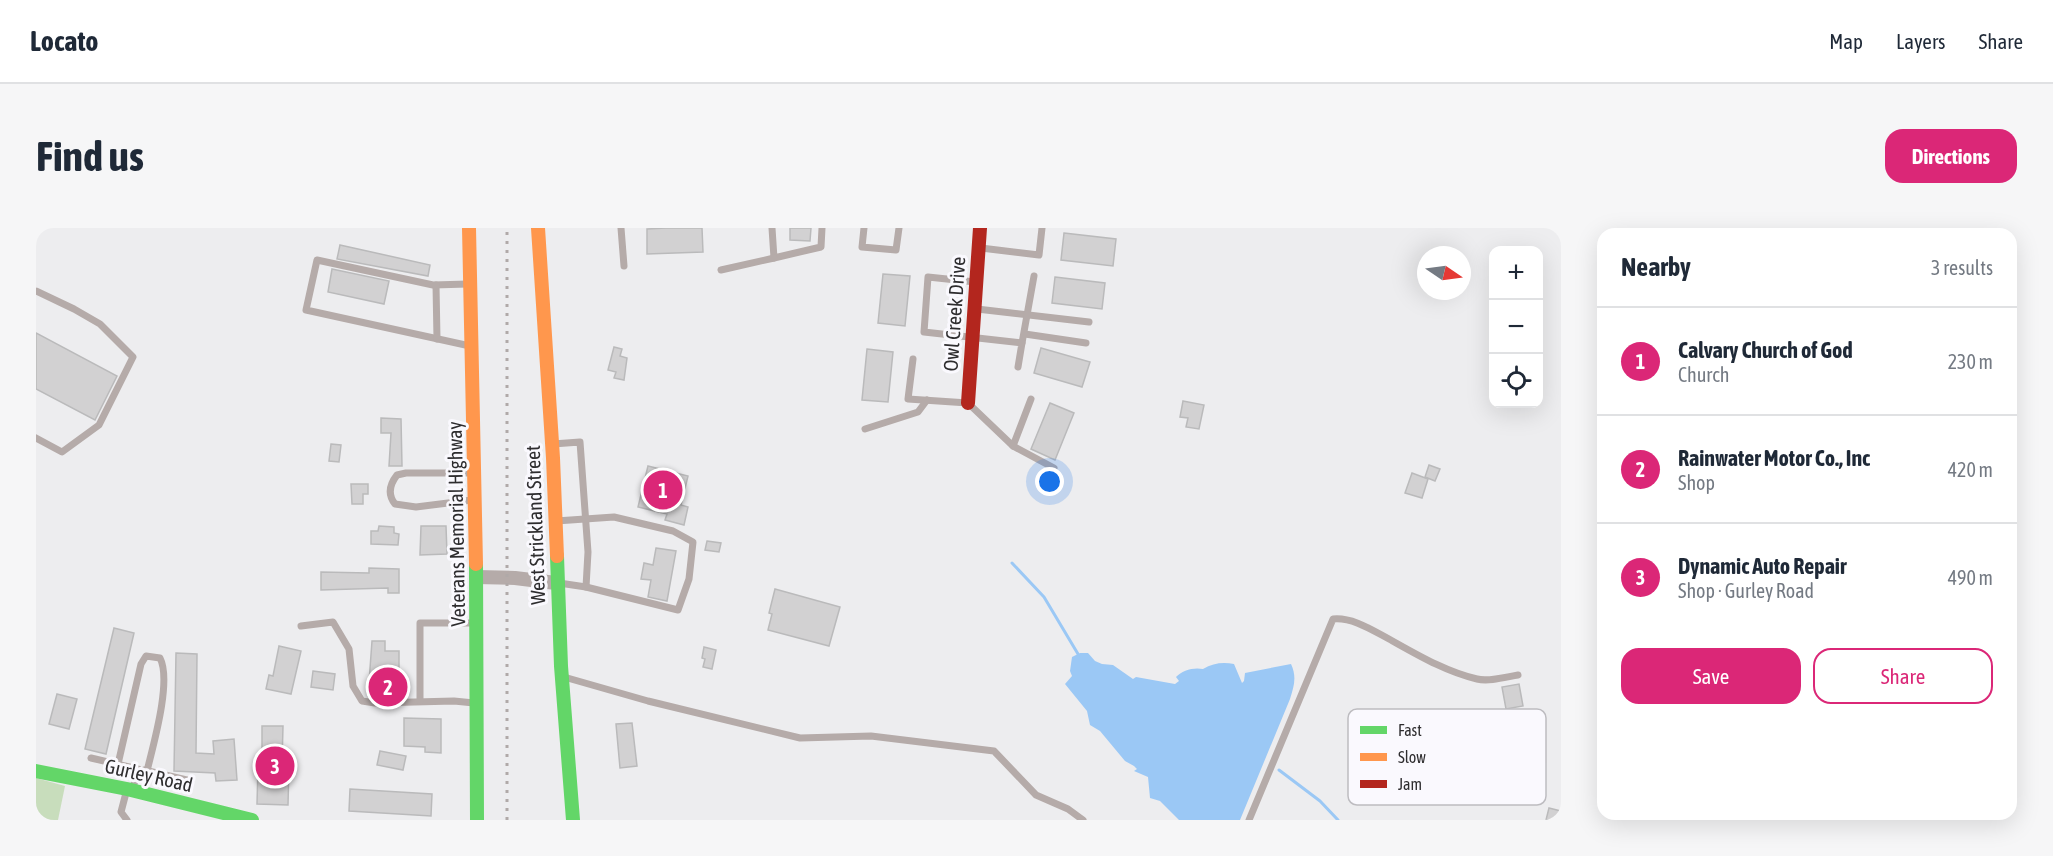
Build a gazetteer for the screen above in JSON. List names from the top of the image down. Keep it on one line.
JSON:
{"streets":{"street":["Owl Creek Drive","Veterans Memorial Highway","West Strickland Street","Gurley Road"]},"legend":["Fast","Slow","Jam"],"north":"right","page":{"header":"Locato","nav":["Map","Layers","Share"],"buttons":["Directions",["Save","Share"]],"title":"Find us","heading":["Nearby","3 results"],"map_buttons":["+","−"],"list":[{"mark":"1","name":"Calvary Church of God","note":"Church","value":"230 m"},{"mark":"2","name":"Rainwater Motor Co., Inc","note":"Shop","value":"420 m"},{"mark":"3","name":"Dynamic Auto Repair","note":"Shop · Gurley Road","value":"490 m"}],"pins":["1","2","3"]}}
